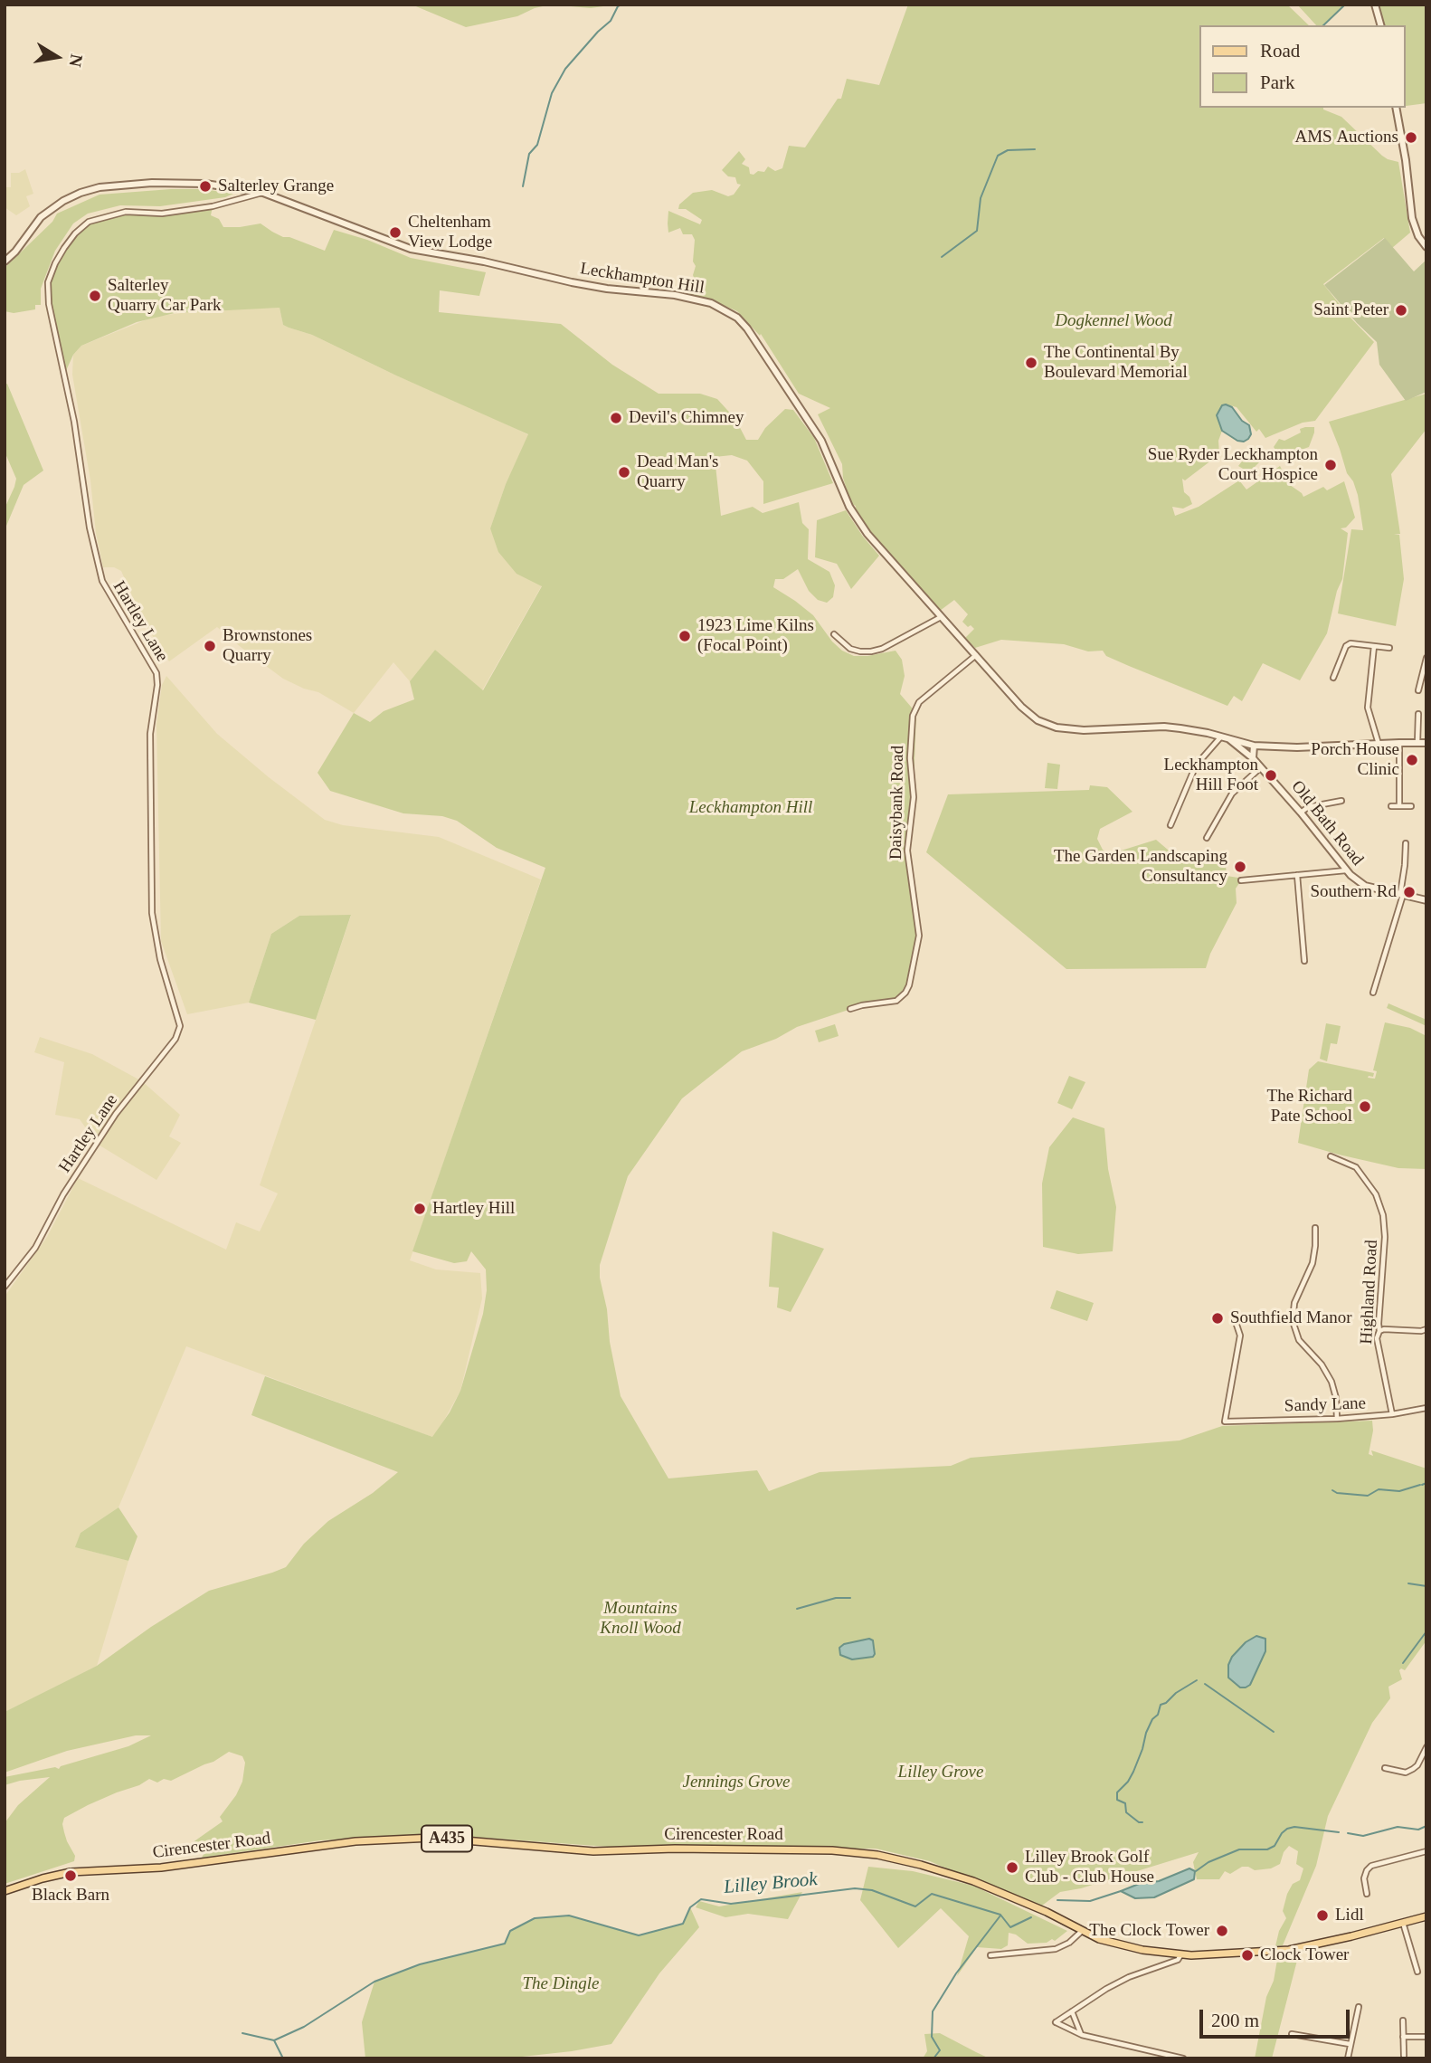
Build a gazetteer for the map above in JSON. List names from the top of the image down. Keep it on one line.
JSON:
{"streets":{"main road":["Cirencester Road","A435"],"street":["Leckhampton Hill","Hartley Lane","Daisybank Road","Old Bath Road","Highland Road","Sandy Lane"]},"crossings":[["Leckhampton Hill","Hartley Lane"],["Leckhampton Hill","Daisybank Road"],["Leckhampton Hill","Old Bath Road"],["Highland Road","Sandy Lane"]],"water":["Lilley Brook"],"parks":["Dogkennel Wood","Leckhampton Hill","Mountains Knoll Wood","Lilley Grove","Jennings Grove","The Dingle"],"places":["AMS Auctions","Salterley Grange","Cheltenham View Lodge","Salterley Quarry Car Park","Saint Peter","The Continental By Boulevard Memorial","Devil's Chimney","Sue Ryder Leckhampton Court Hospice","Dead Man's Quarry","1923 Lime Kilns (Focal Point)","Brownstones Quarry","Porch House Clinic","Leckhampton Hill Foot","The Garden Landscaping Consultancy","Southern Rd","The Richard Pate School","Hartley Hill","Southfield Manor","Lilley Brook Golf Club - Club House","Black Barn","Lidl","The Clock Tower","Clock Tower"],"legend":["Road","Park"],"scale_bar":"200 m","north":"right"}
